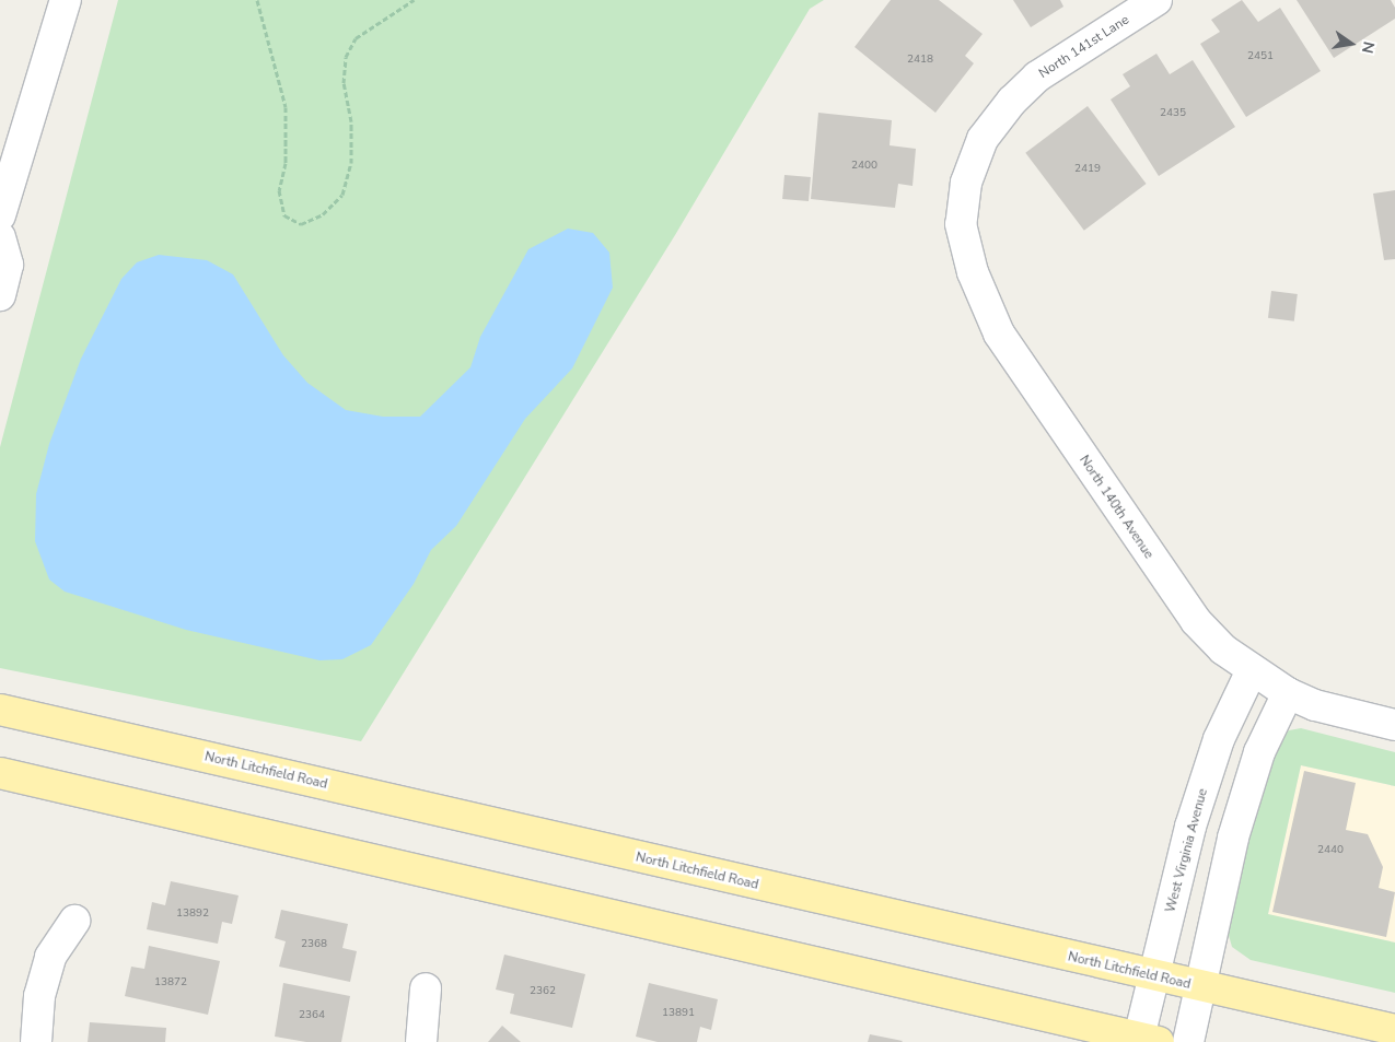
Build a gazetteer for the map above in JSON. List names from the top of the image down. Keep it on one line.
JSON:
{"streets":{"main road":["North Litchfield Road"],"street":["North 141st Lane","North 140th Avenue","West Virginia Avenue"]},"crossings":[["North 141st Lane","North 140th Avenue"],["North 140th Avenue","West Virginia Avenue"],["North Litchfield Road","West Virginia Avenue"]],"house_numbers":["2451","2418","2435","2400","2419","2440","13892","2368","13872","2362","13891","2364"],"north":"right"}
